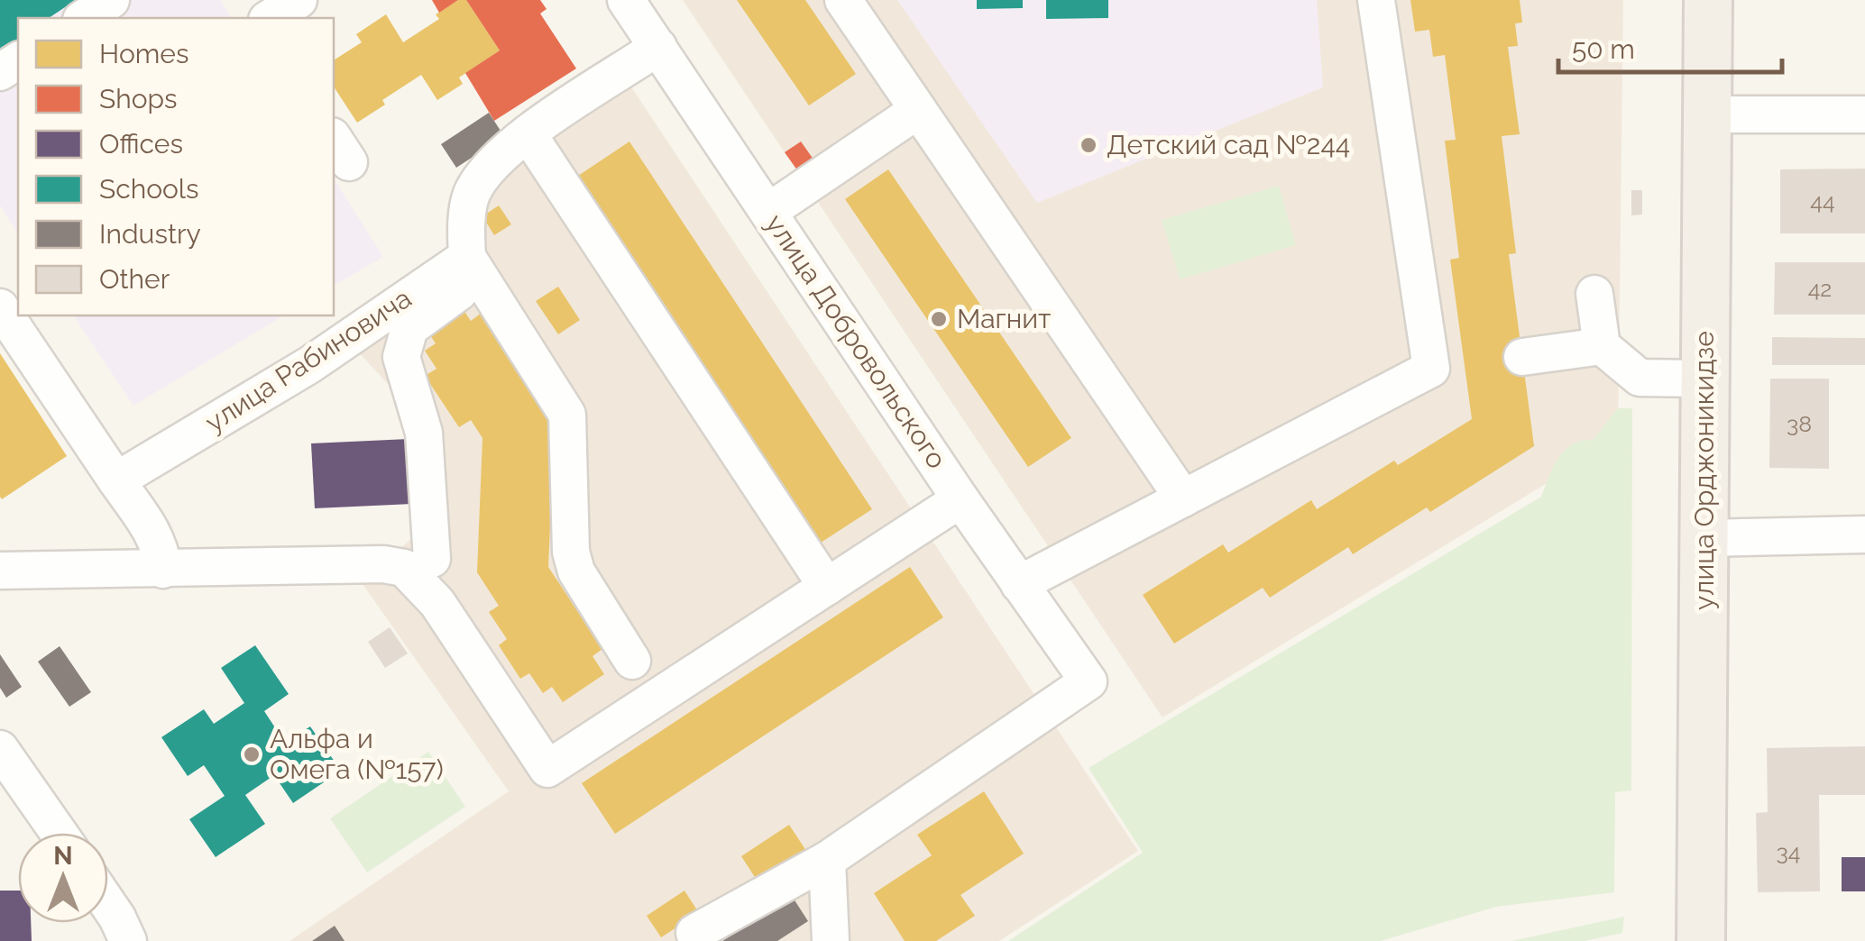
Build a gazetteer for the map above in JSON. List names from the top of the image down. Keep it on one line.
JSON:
{"streets":{"main road":["улица Орджоникидзе"],"street":["улица Добровольского","улица Рабиновича"]},"places":["Детский сад №244","Магнит","Альфа и Омега (№157)"],"house_numbers":["44","42","38","34"],"legend":["Homes","Shops","Offices","Schools","Industry","Other"],"scale_bar":"50 m","north":"top"}
